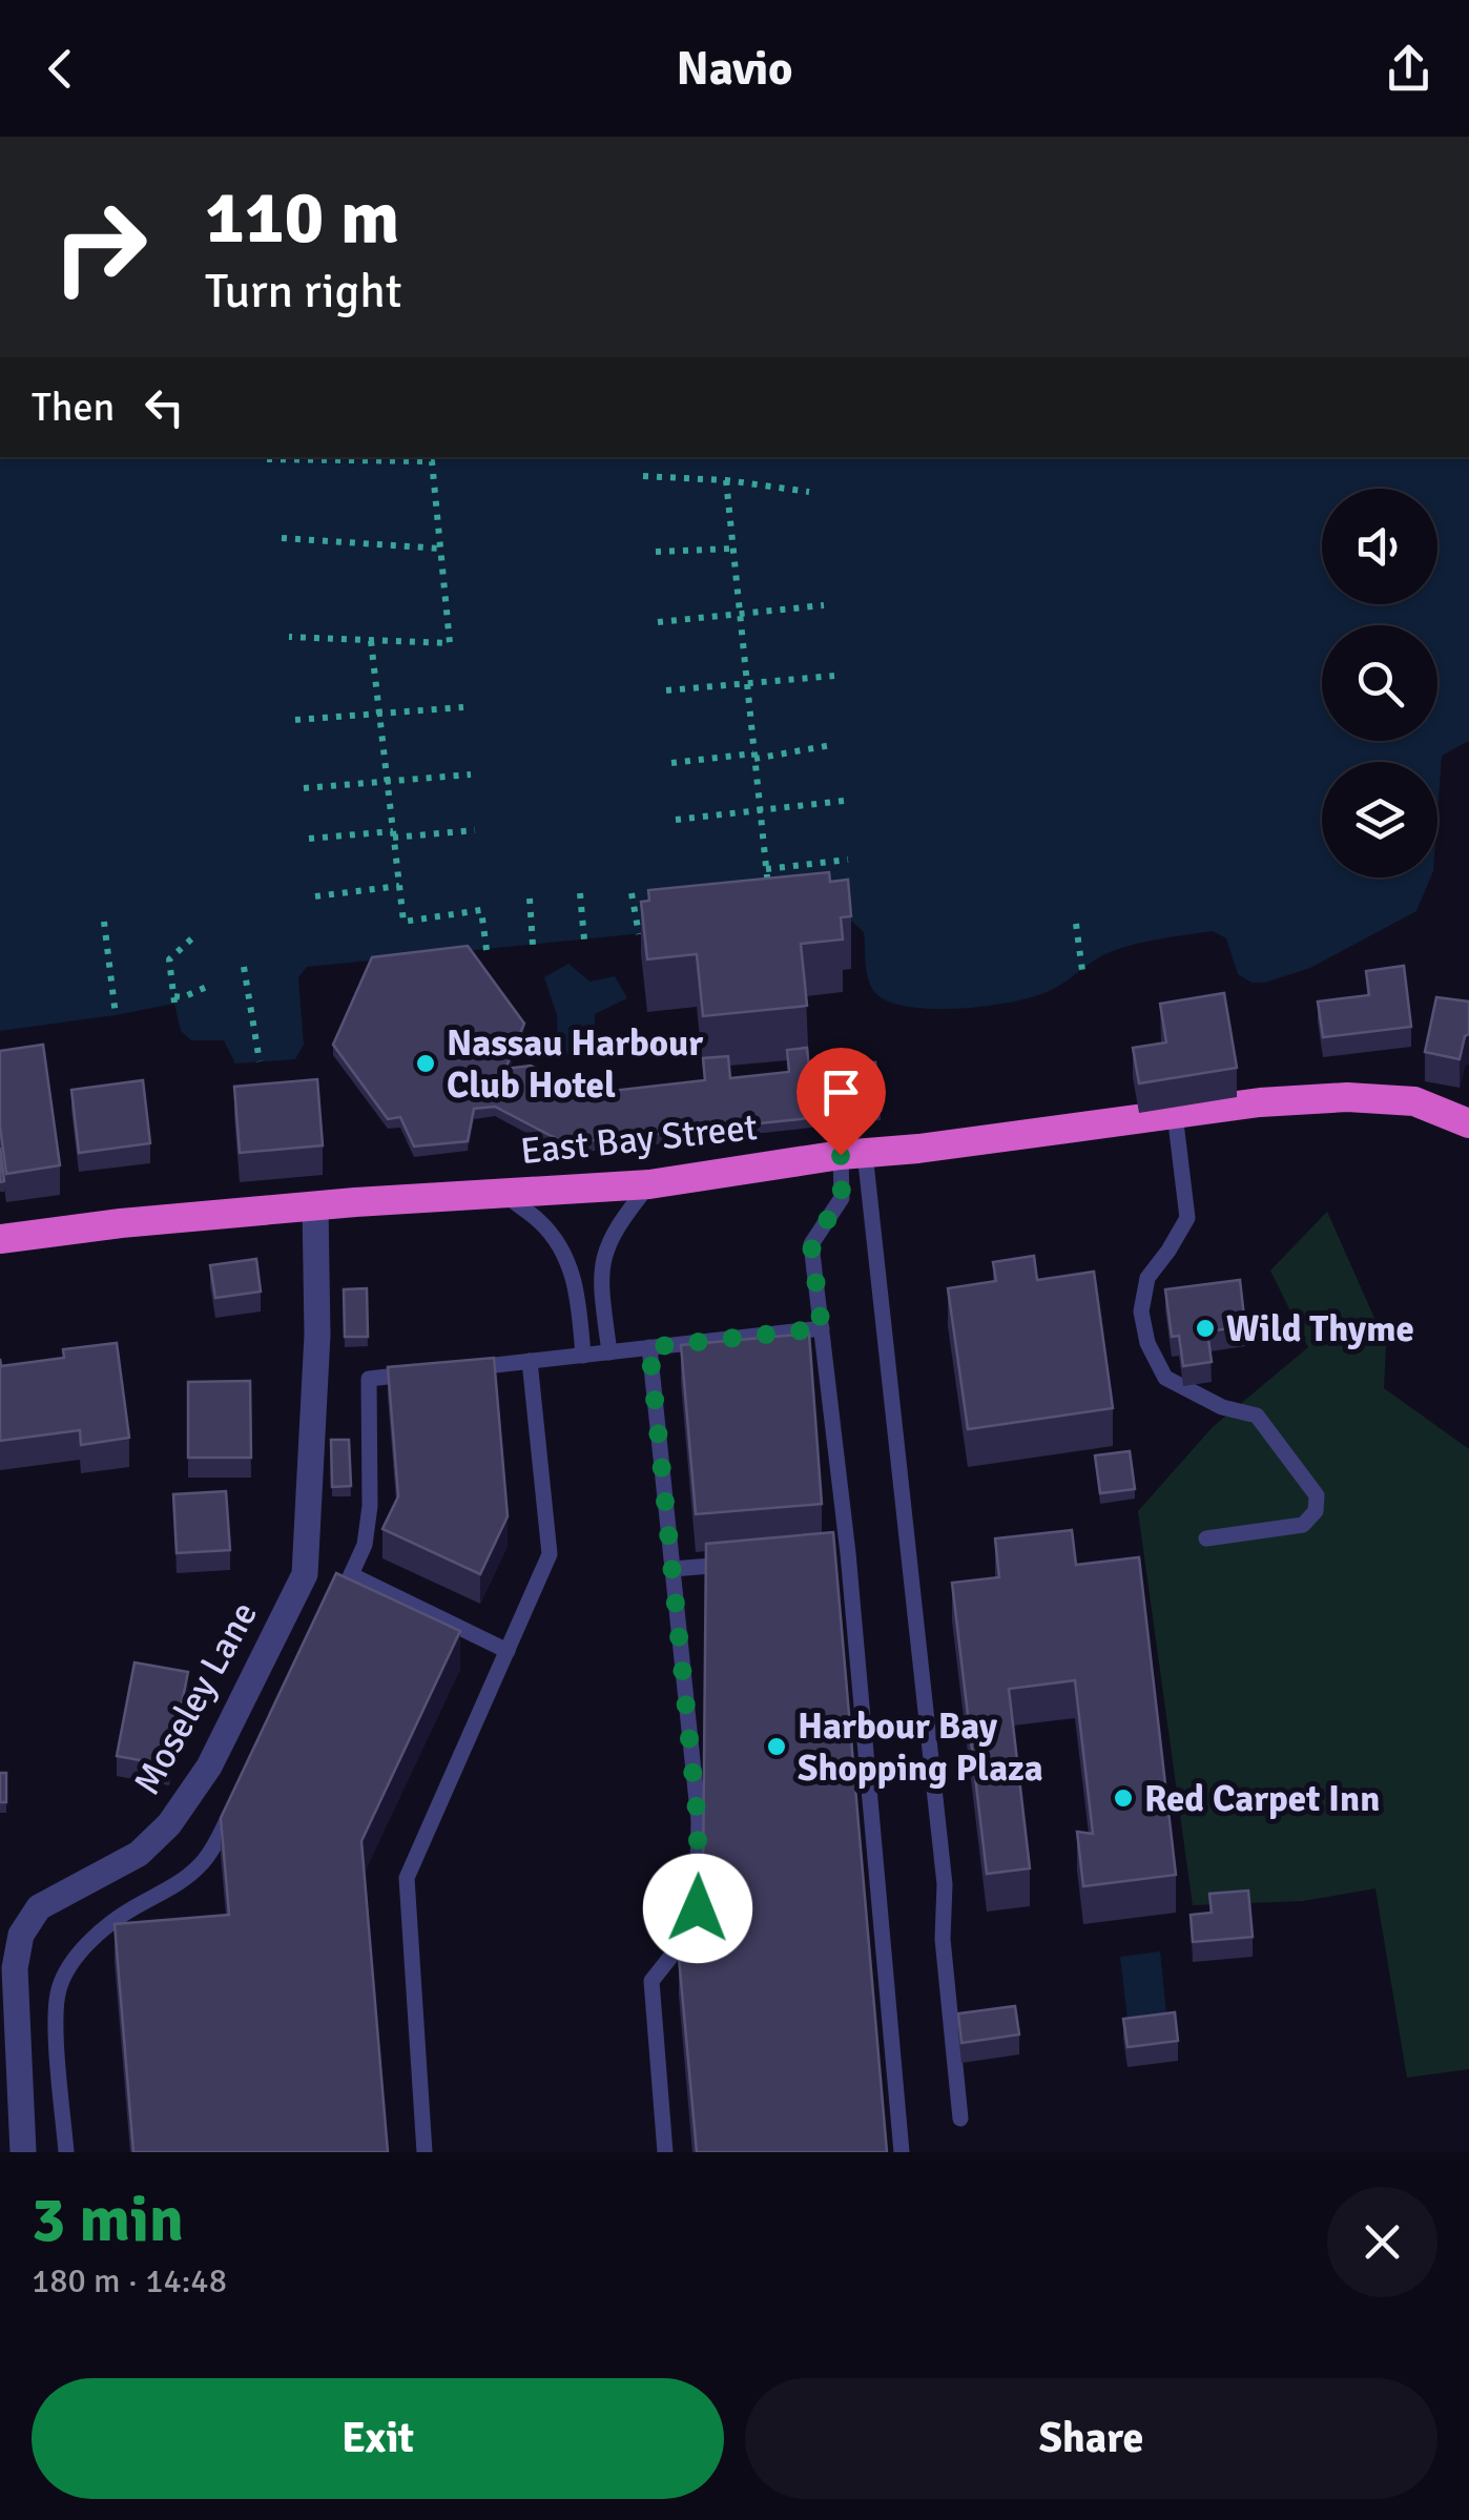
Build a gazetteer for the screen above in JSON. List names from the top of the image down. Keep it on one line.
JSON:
{"streets":{"highway":["East Bay Street"],"street":["Moseley Lane"]},"crossings":[["East Bay Street","Moseley Lane"]],"places":["Nassau Harbour Club Hotel","Wild Thyme","Harbour Bay Shopping Plaza","Red Carpet Inn"],"page":{"header":"Navio","turn":["110 m","Turn right"],"then":"Then","heading":["3 min","180 m · 14:48"],"buttons":["Exit","Share"]}}
